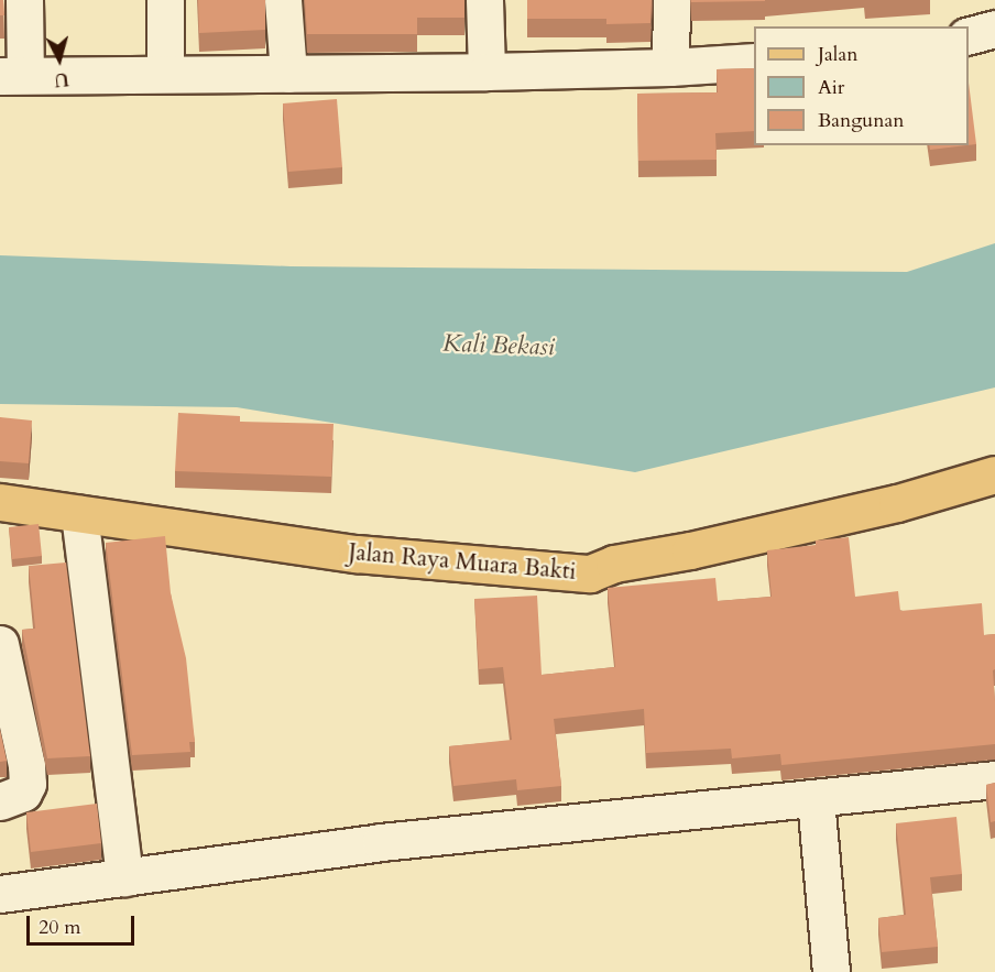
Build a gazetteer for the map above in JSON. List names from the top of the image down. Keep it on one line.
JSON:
{"streets":{"main road":["Jalan Raya Muara Bakti"]},"water":["Kali Bekasi"],"legend":["Jalan","Air","Bangunan"],"scale_bar":"20 m","north":"bottom"}
